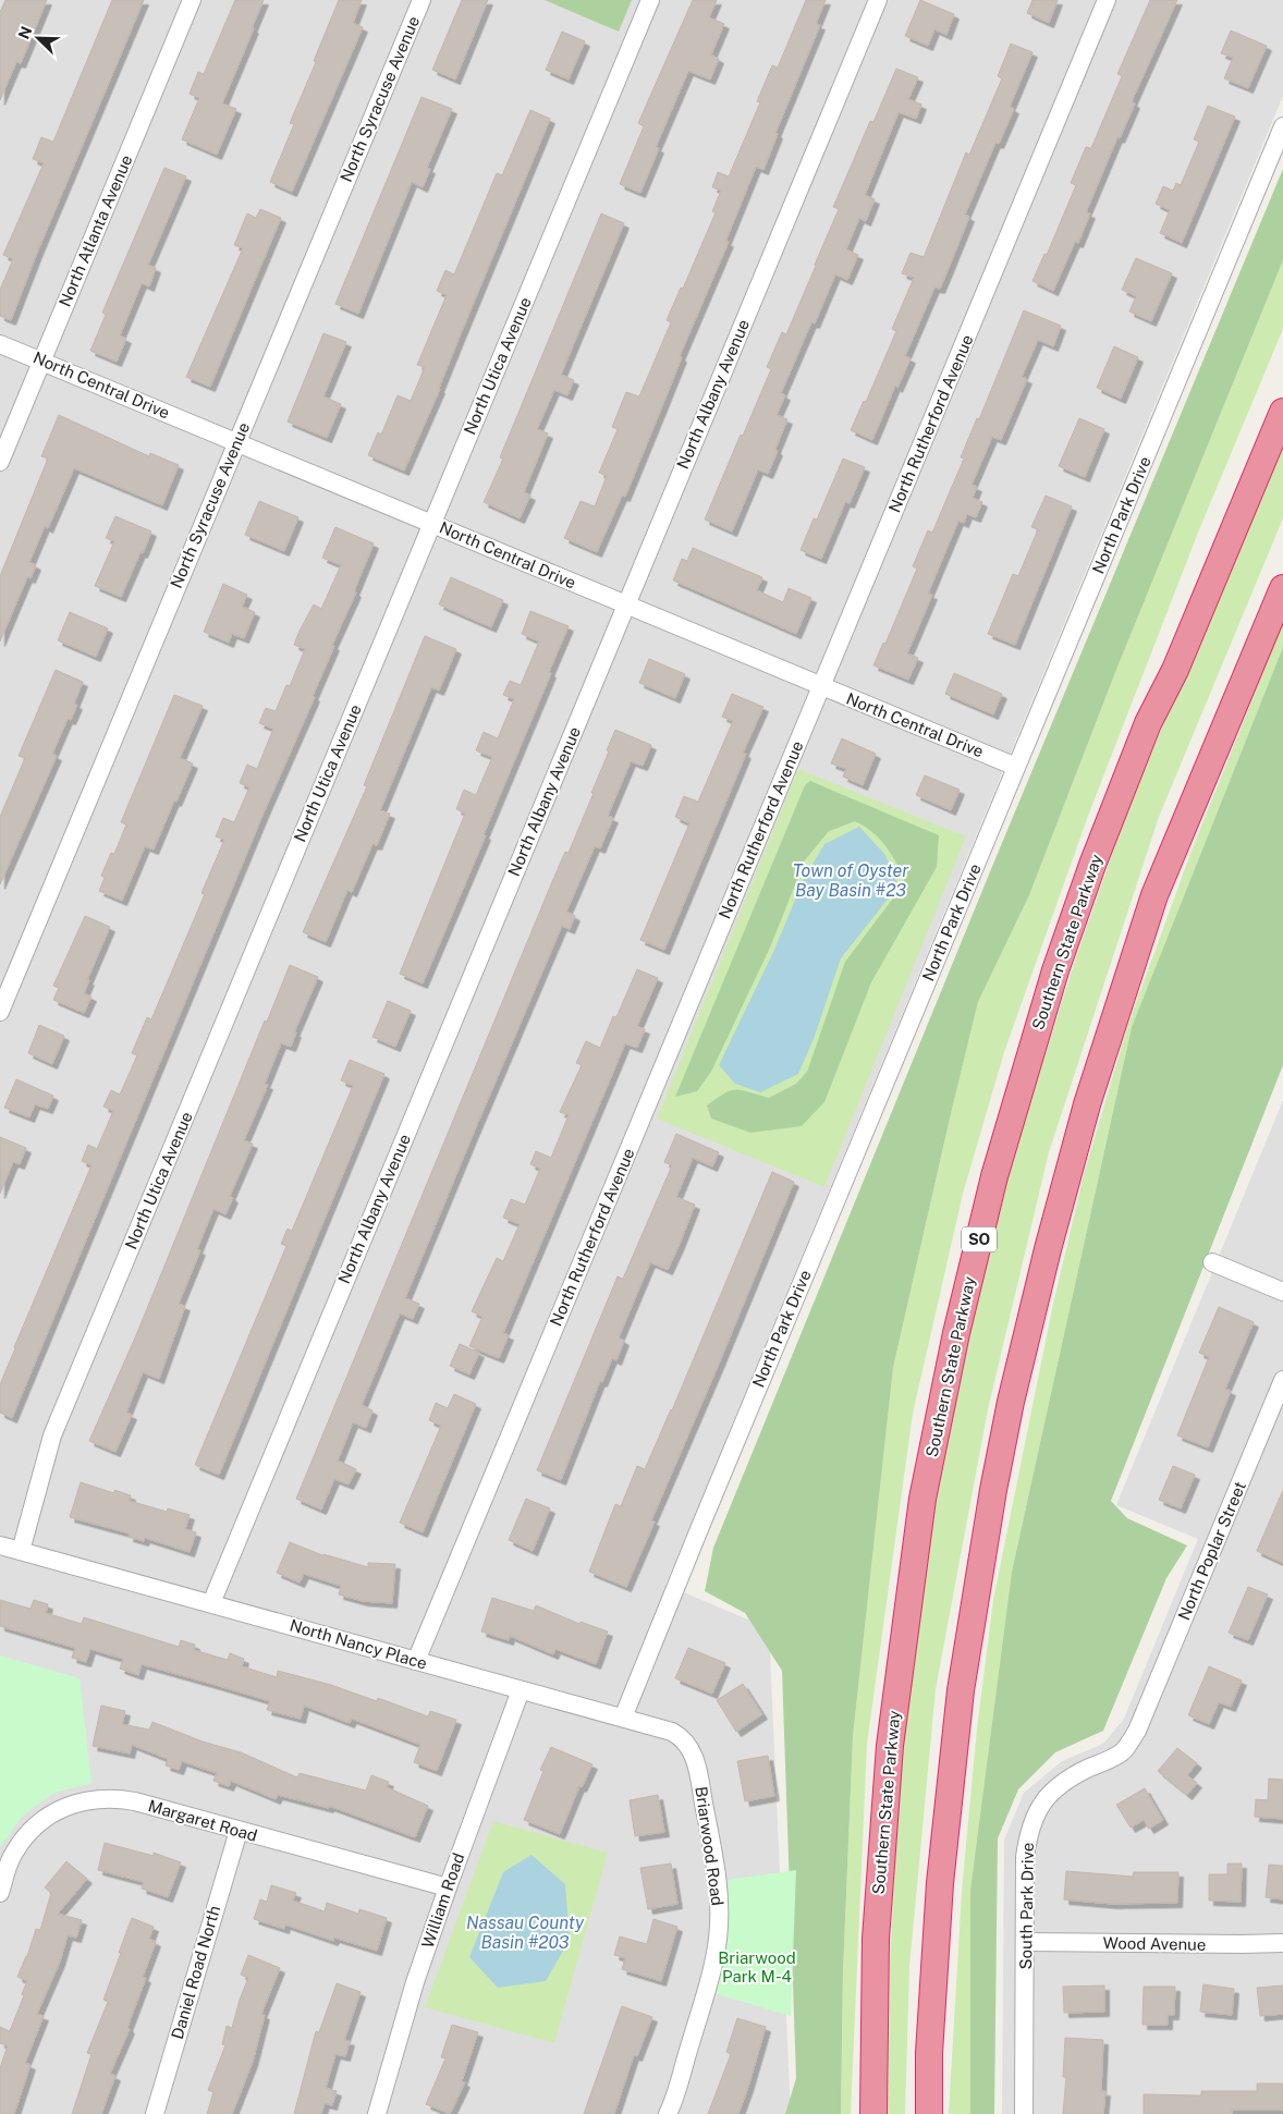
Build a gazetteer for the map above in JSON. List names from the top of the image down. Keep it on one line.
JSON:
{"streets":{"highway":["Southern State Parkway","SO"],"street":["North Syracuse Avenue","North Atlanta Avenue","North Utica Avenue","North Central Drive","North Albany Avenue","North Rutherford Avenue","North Park Drive","North Poplar Street","North Nancy Place","Margaret Road","Briarwood Road","William Road","South Park Drive","Wood Avenue","Daniel Road North"]},"crossings":[["North Syracuse Avenue","North Central Drive"],["North Atlanta Avenue","North Central Drive"],["North Utica Avenue","North Central Drive"],["North Utica Avenue","North Nancy Place"],["North Central Drive","North Albany Avenue"],["North Central Drive","North Rutherford Avenue"],["North Central Drive","North Park Drive"],["North Albany Avenue","North Nancy Place"],["North Rutherford Avenue","North Nancy Place"],["North Park Drive","North Nancy Place"],["North Poplar Street","South Park Drive"],["North Nancy Place","Briarwood Road"],["North Nancy Place","William Road"],["Margaret Road","William Road"],["Margaret Road","Daniel Road North"],["South Park Drive","Wood Avenue"]],"water":["Town of Oyster Bay Basin #23","Nassau County Basin #203"],"parks":["Briarwood Park M-4"],"north":"top left"}
